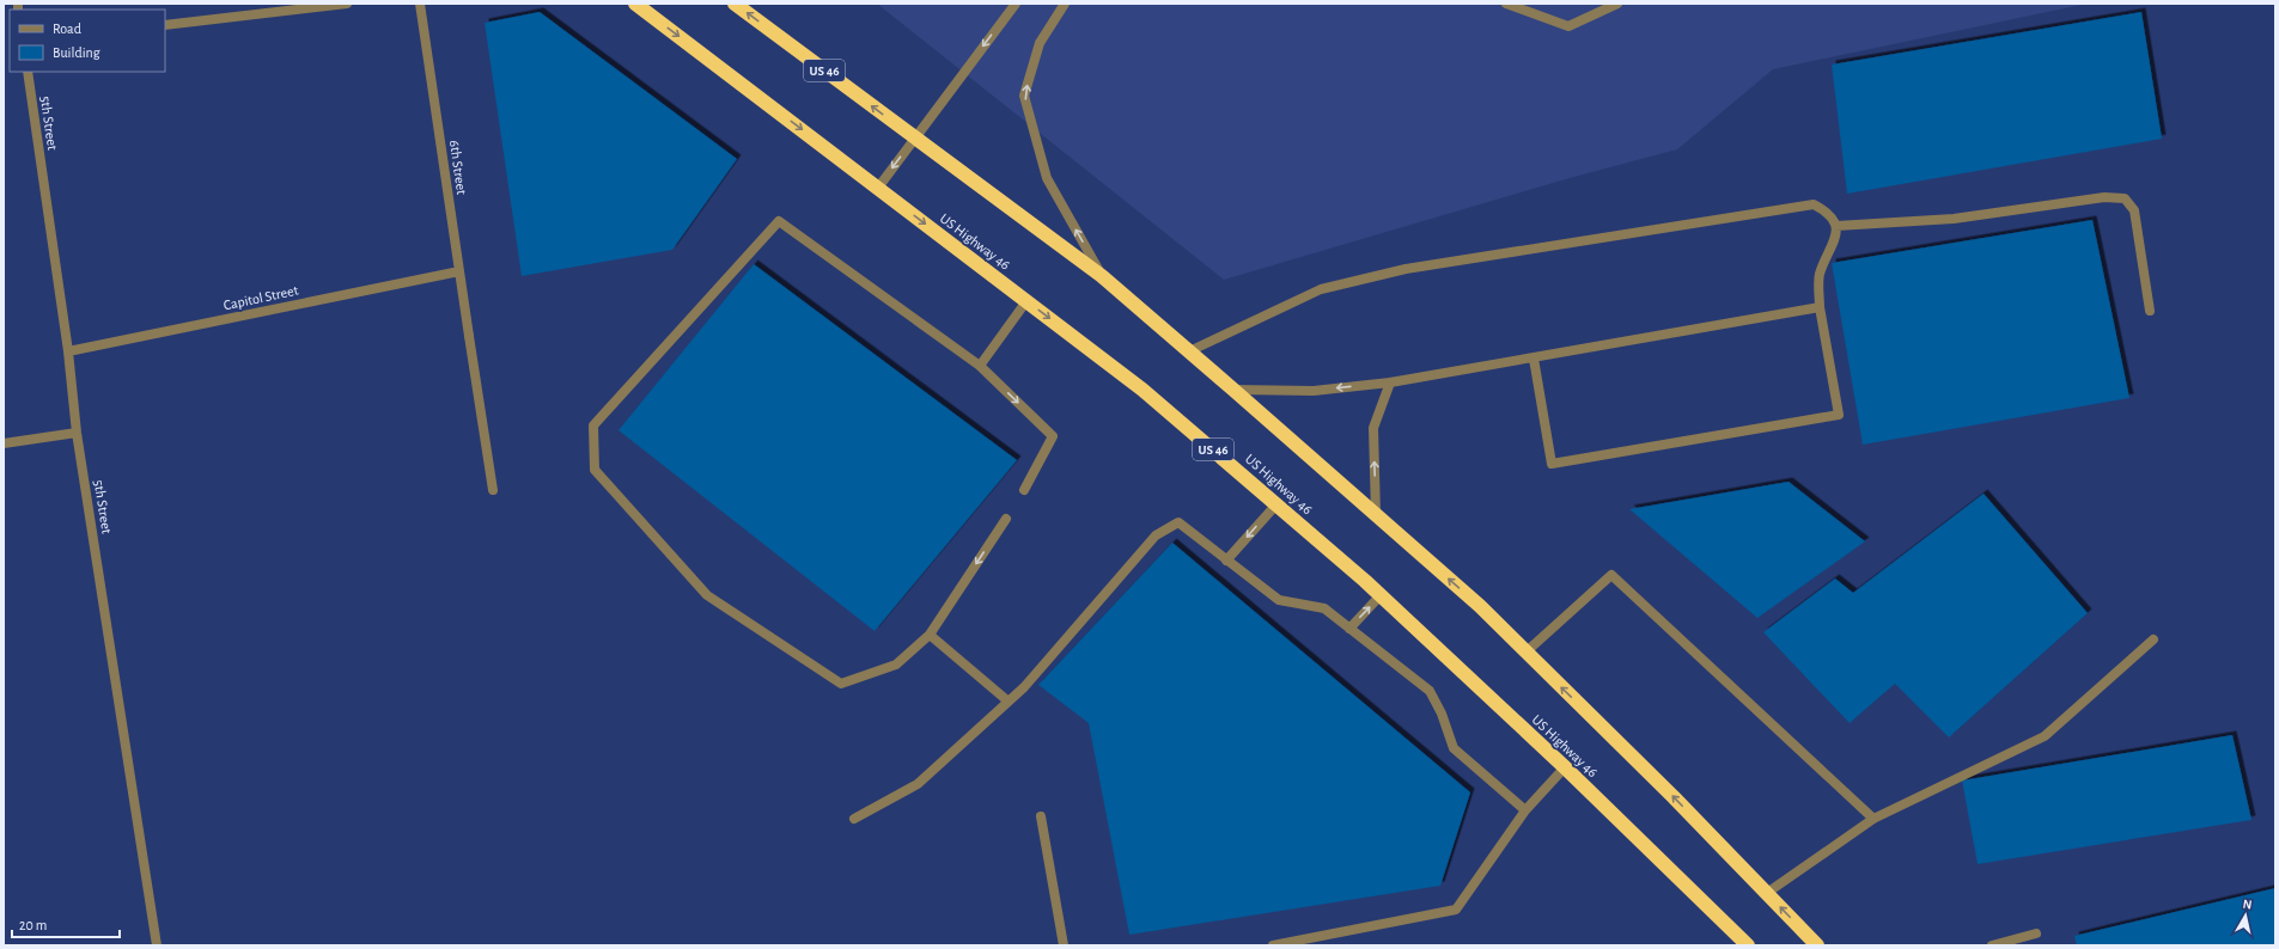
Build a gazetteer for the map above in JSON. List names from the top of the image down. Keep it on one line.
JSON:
{"streets":{"highway":["US 46","US Highway 46"],"street":["5th Street","6th Street","Capitol Street"]},"crossings":[["5th Street","Capitol Street"],["6th Street","Capitol Street"]],"legend":["Road","Building"],"scale_bar":"20 m","north":"top"}
